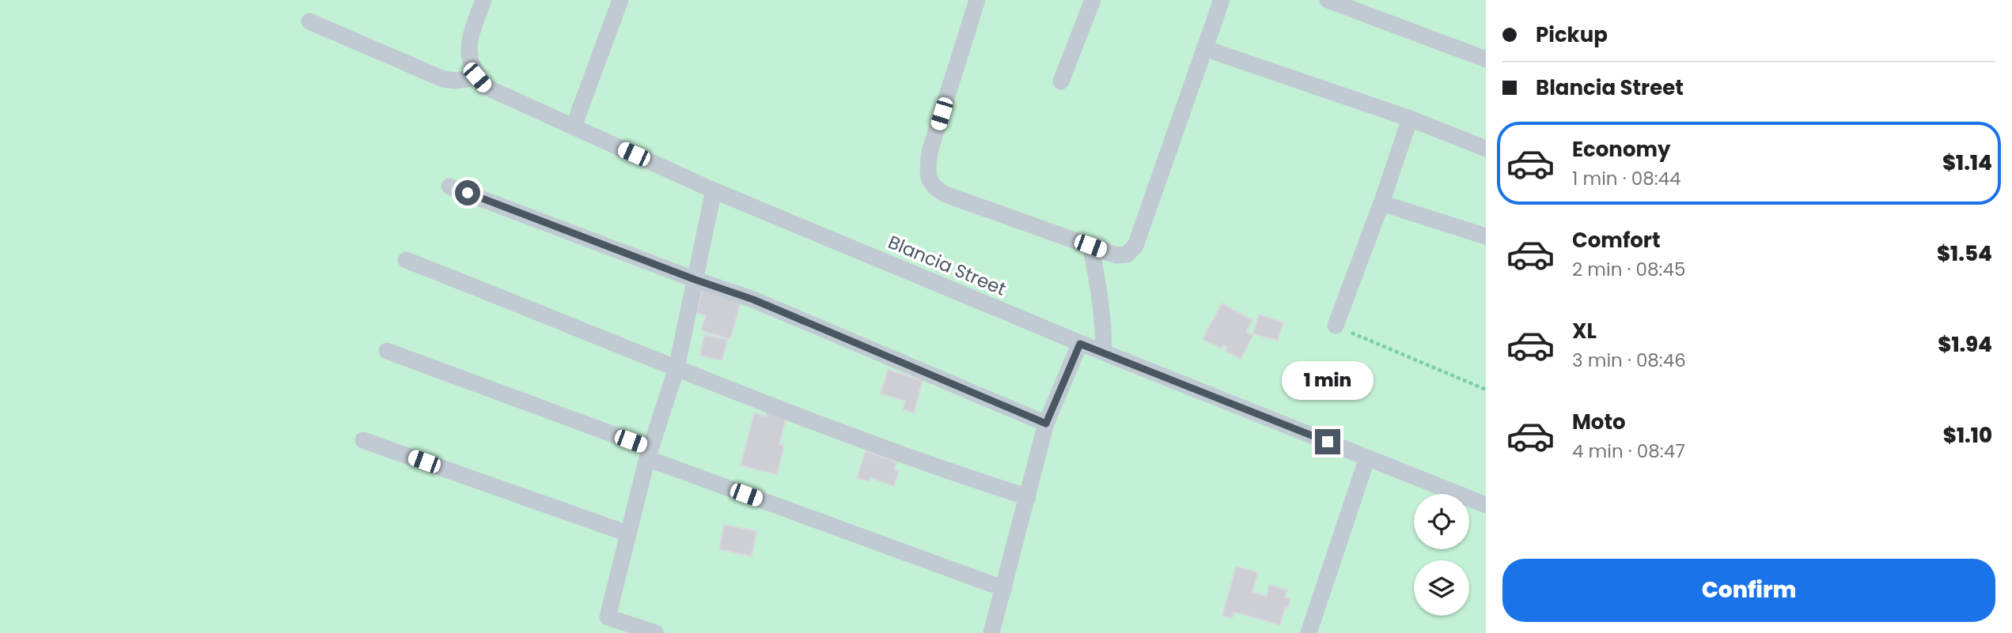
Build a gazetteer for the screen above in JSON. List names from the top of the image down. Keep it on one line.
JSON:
{"streets":{"street":["Blancia Street"]},"page":{"banner":["Pickup","Blancia Street"],"list":[{"name":"Economy","note":"1 min · 08:44","value":"$1.14"},{"name":"Comfort","note":"2 min · 08:45","value":"$1.54"},{"name":"XL","note":"3 min · 08:46","value":"$1.94"},{"name":"Moto","note":"4 min · 08:47","value":"$1.10"}],"bubble":"1 min","buttons":"Confirm"}}
